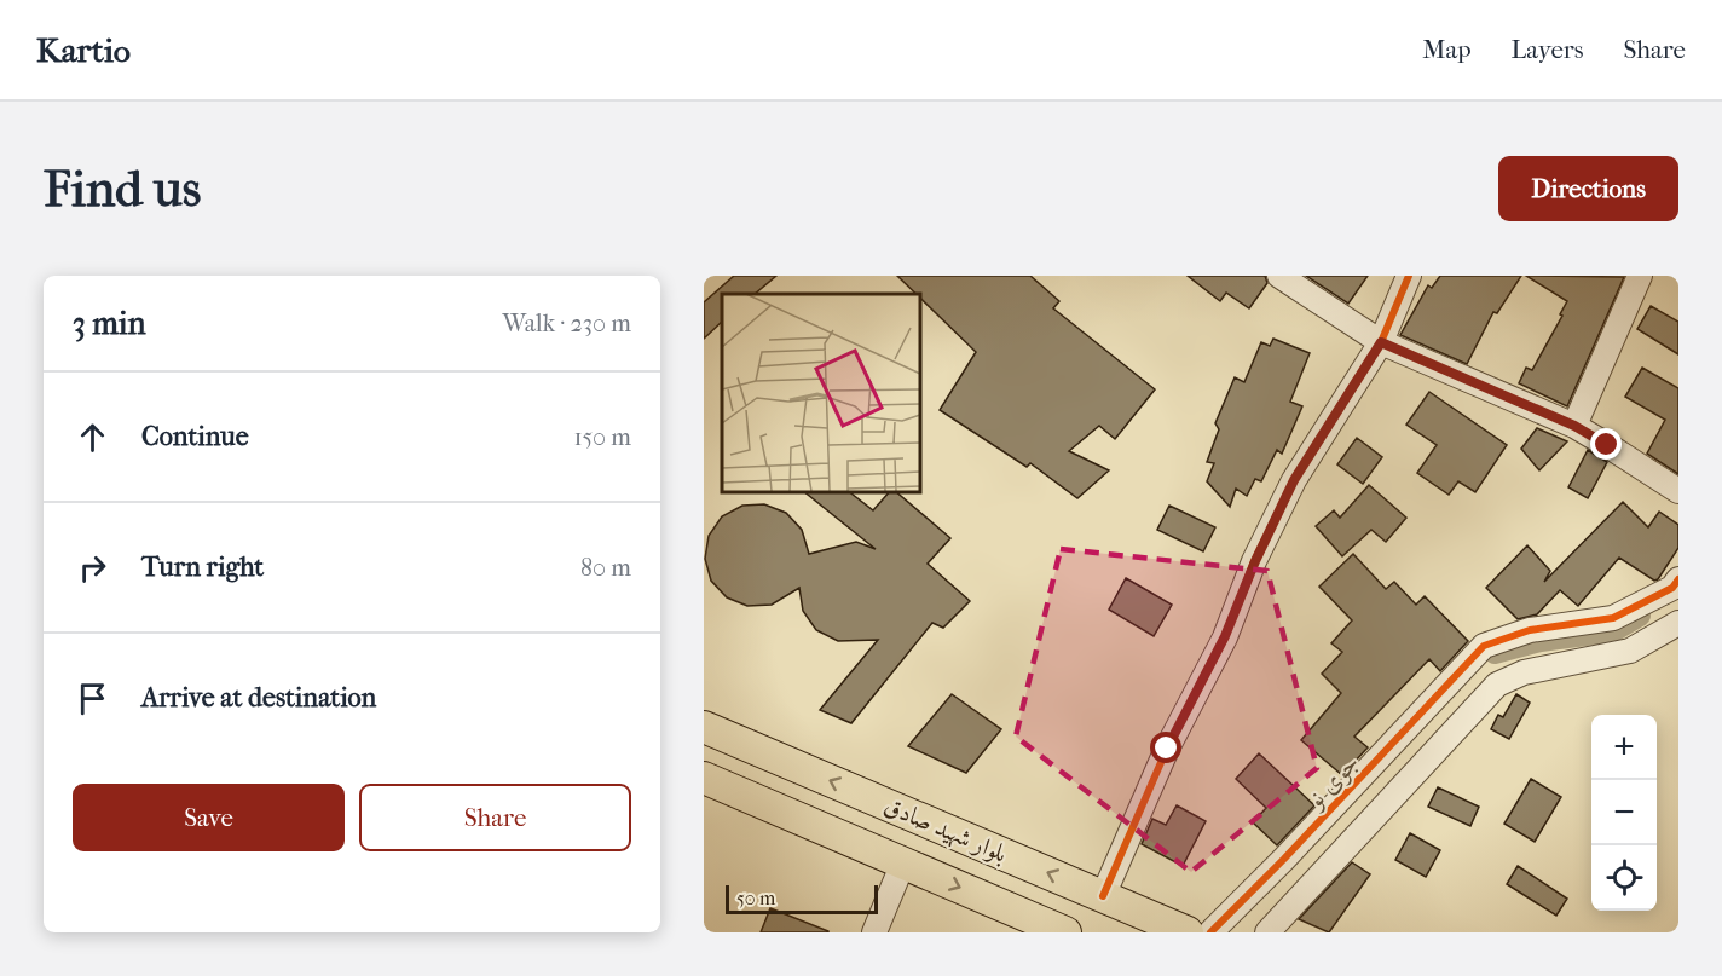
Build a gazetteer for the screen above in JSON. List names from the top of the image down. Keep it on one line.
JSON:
{"streets":{"main road":["بلوار شهید صادق"]},"water":["جوی نو"],"scale_bar":"50 m","page":{"header":"Kartio","nav":["Map","Layers","Share"],"buttons":["Directions",["Save","Share"]],"title":"Find us","heading":["3 min","Walk · 230 m"],"list":[["Continue","150 m"],["Turn right","80 m"],"Arrive at destination"],"map_buttons":["+","−"],"scale":"50 m"}}
